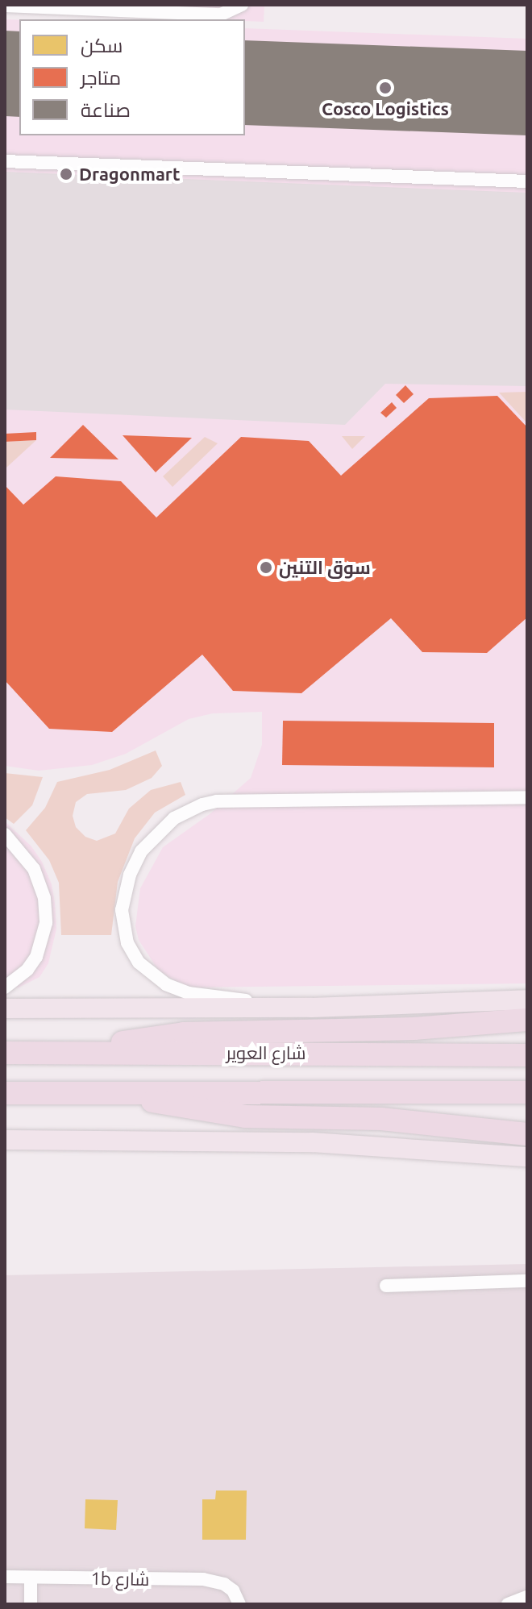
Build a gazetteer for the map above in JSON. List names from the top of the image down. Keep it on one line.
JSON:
{"streets":{"highway":["شارع العوير"],"street":["1b شارع"]},"places":["Cosco Logistics","Dragonmart","سوق التنين"],"legend":["سكن","متاجر","صناعة"]}
